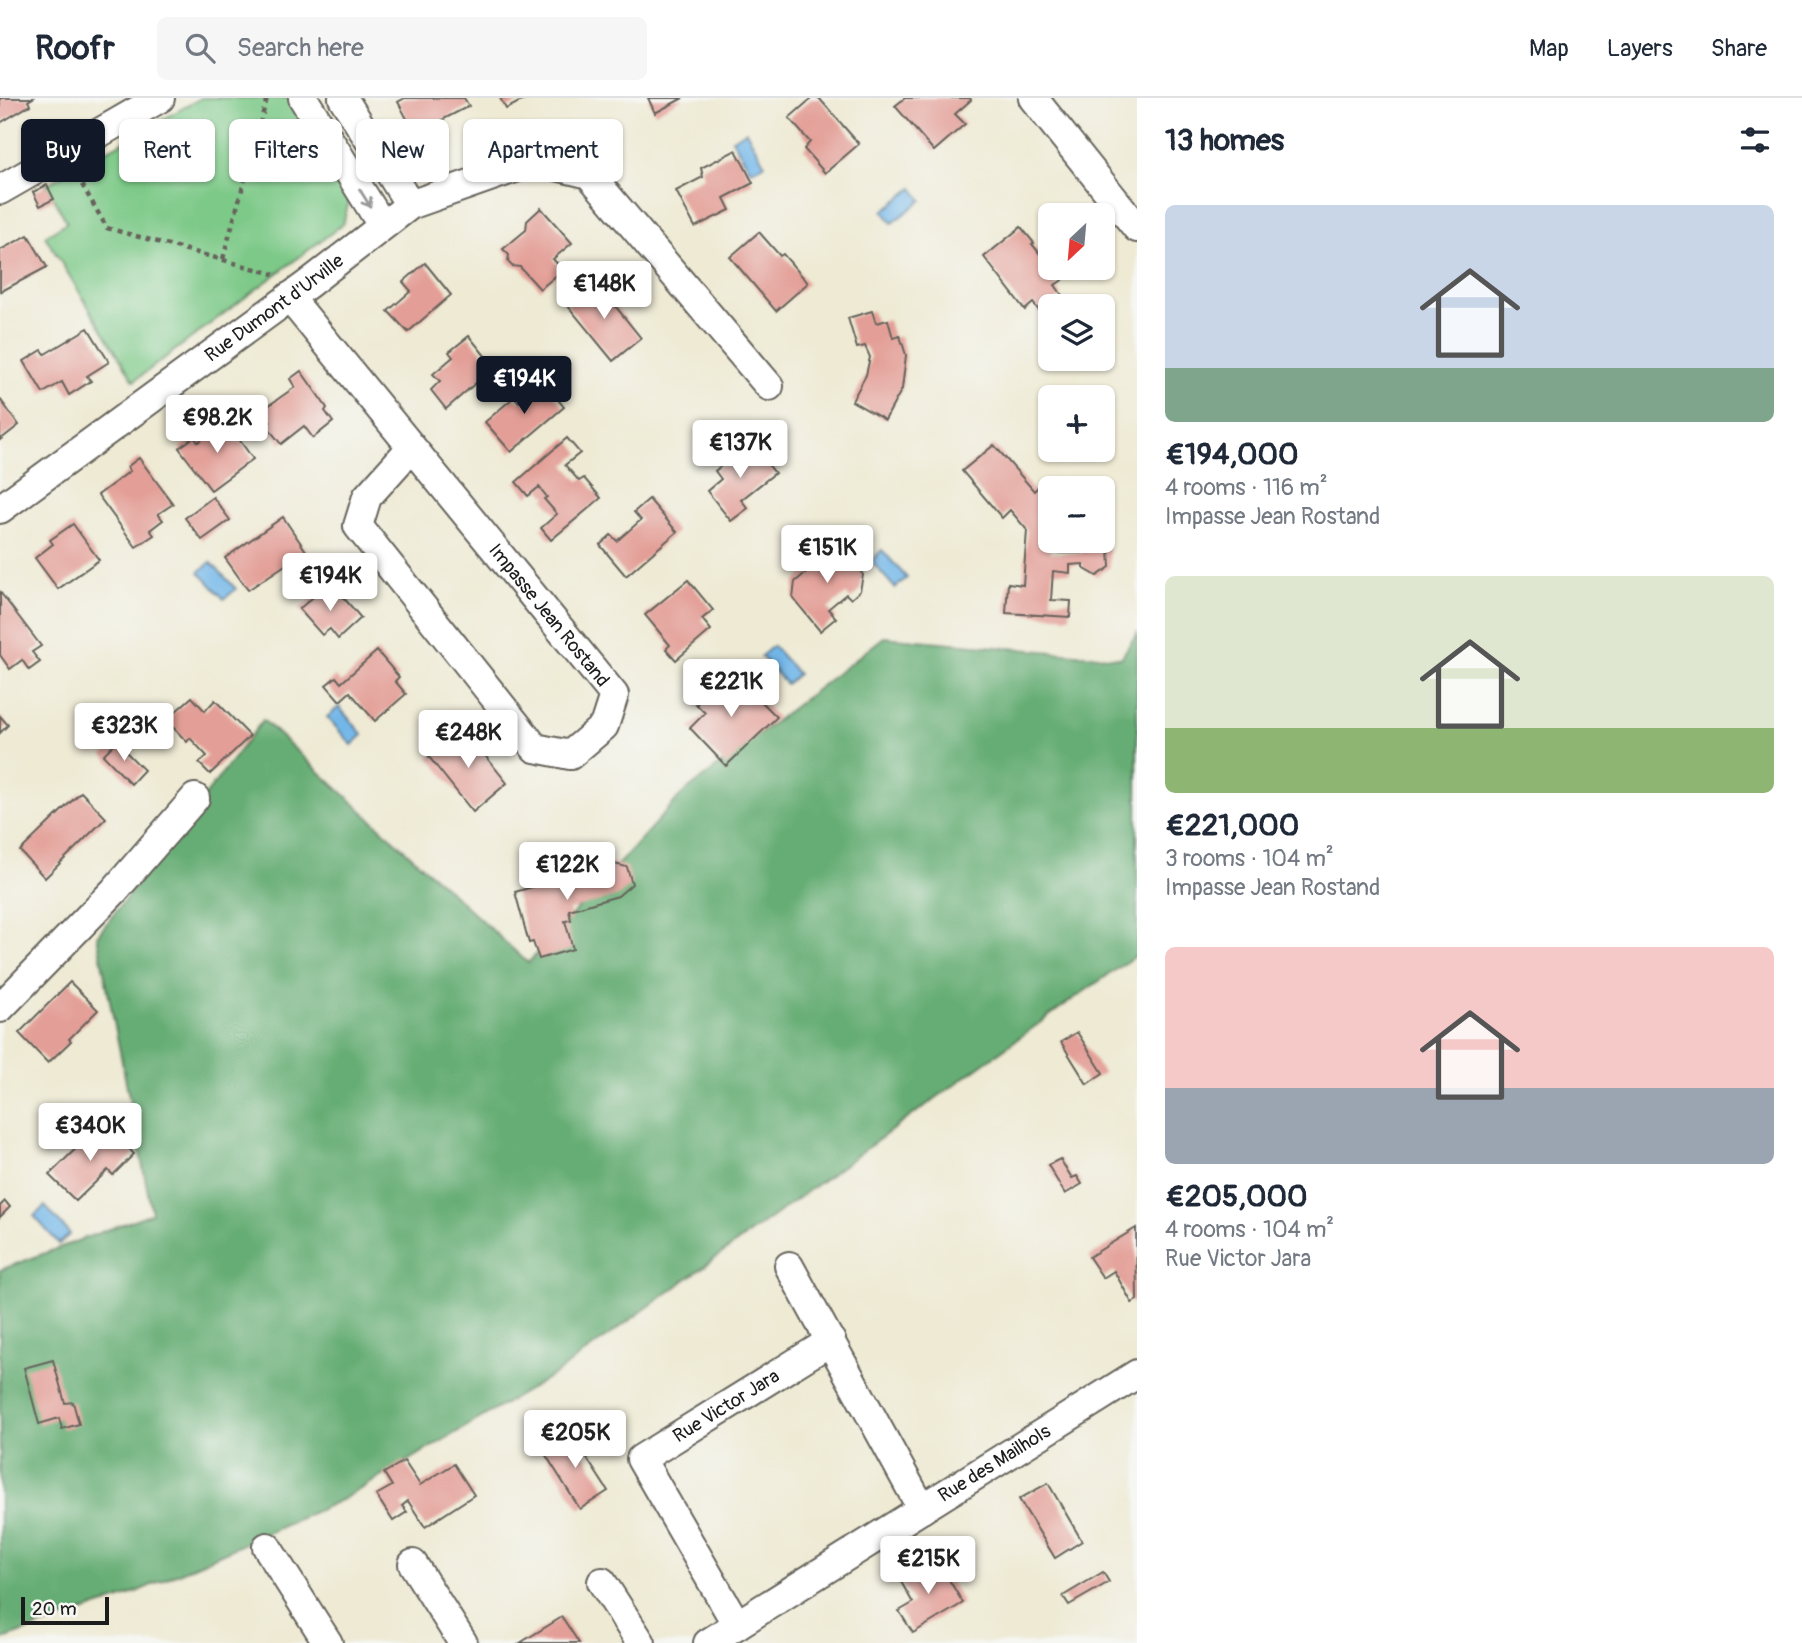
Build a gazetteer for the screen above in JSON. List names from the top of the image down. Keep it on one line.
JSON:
{"streets":{"street":["Rue Dumont d'Urville","Impasse Jean Rostand","Rue Victor Jara","Rue des Mailhols"]},"crossings":[["Rue Dumont d'Urville","Impasse Jean Rostand"],["Rue Victor Jara","Rue des Mailhols"]],"scale_bar":"20 m","north":"bottom left","page":{"header":"Roofr","search":"Search here","nav":["Map","Layers","Share"],"heading":"13 homes","chip":["Buy","Rent","Filters","New","Apartment"],"list":[{"name":"€194,000","note":"4 rooms · 116 m² · Impasse Jean Rostand"},{"name":"€221,000","note":"3 rooms · 104 m² · Impasse Jean Rostand"},{"name":"€205,000","note":"4 rooms · 104 m² · Rue Victor Jara"}],"map_buttons":["+","−"],"price":["€148K","€194K","€98.2K","€137K","€151K","€194K","€221K","€323K","€248K","€122K","€340K","€205K","€215K"],"scale":"20 m"}}
